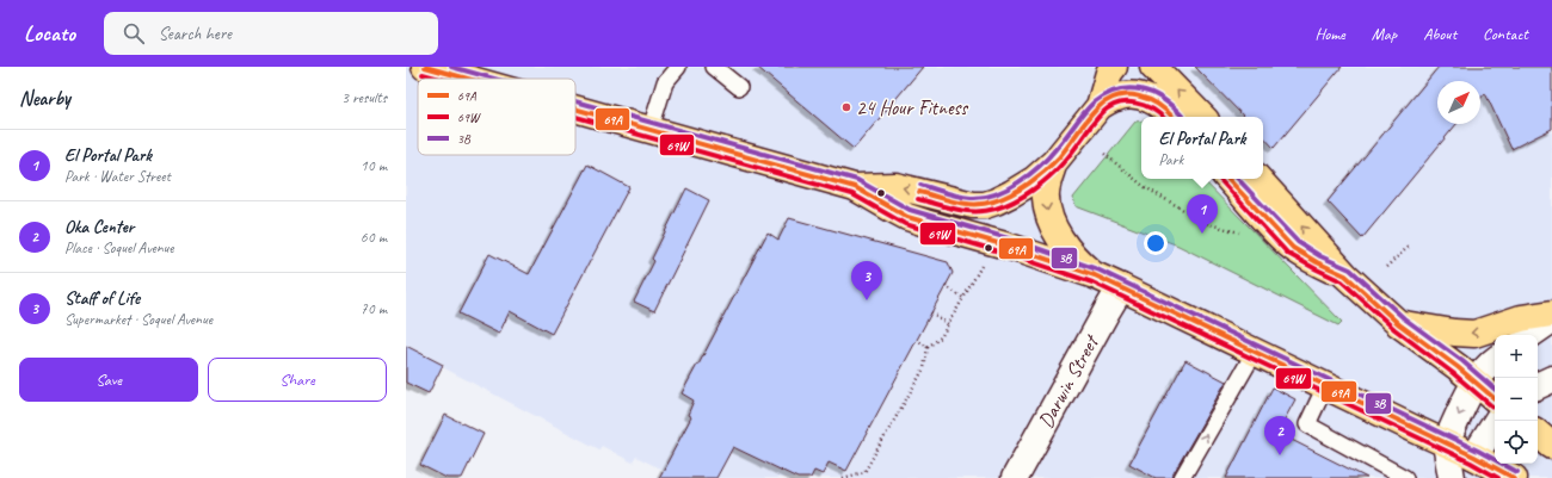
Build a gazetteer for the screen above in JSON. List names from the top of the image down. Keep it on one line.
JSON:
{"streets":{"street":["Darwin Street"]},"places":["24 Hour Fitness"],"lines":["transit line 69A","transit line 3B","transit line 69W"],"legend":["69A","69W","3B"],"north":"top right","page":{"header":"Locato","search":"Search here","nav":["Home","Map","About","Contact"],"heading":["Nearby","3 results"],"popup":["El Portal Park","Park"],"list":[{"mark":"1","name":"El Portal Park","note":"Park · Water Street","value":"10 m"},{"mark":"2","name":"Oka Center","note":"Place · Soquel Avenue","value":"60 m"},{"mark":"3","name":"Staff of Life","note":"Supermarket · Soquel Avenue","value":"70 m"}],"pins":["1","3","2"],"map_buttons":["+","−"],"buttons":["Save","Share"]}}
